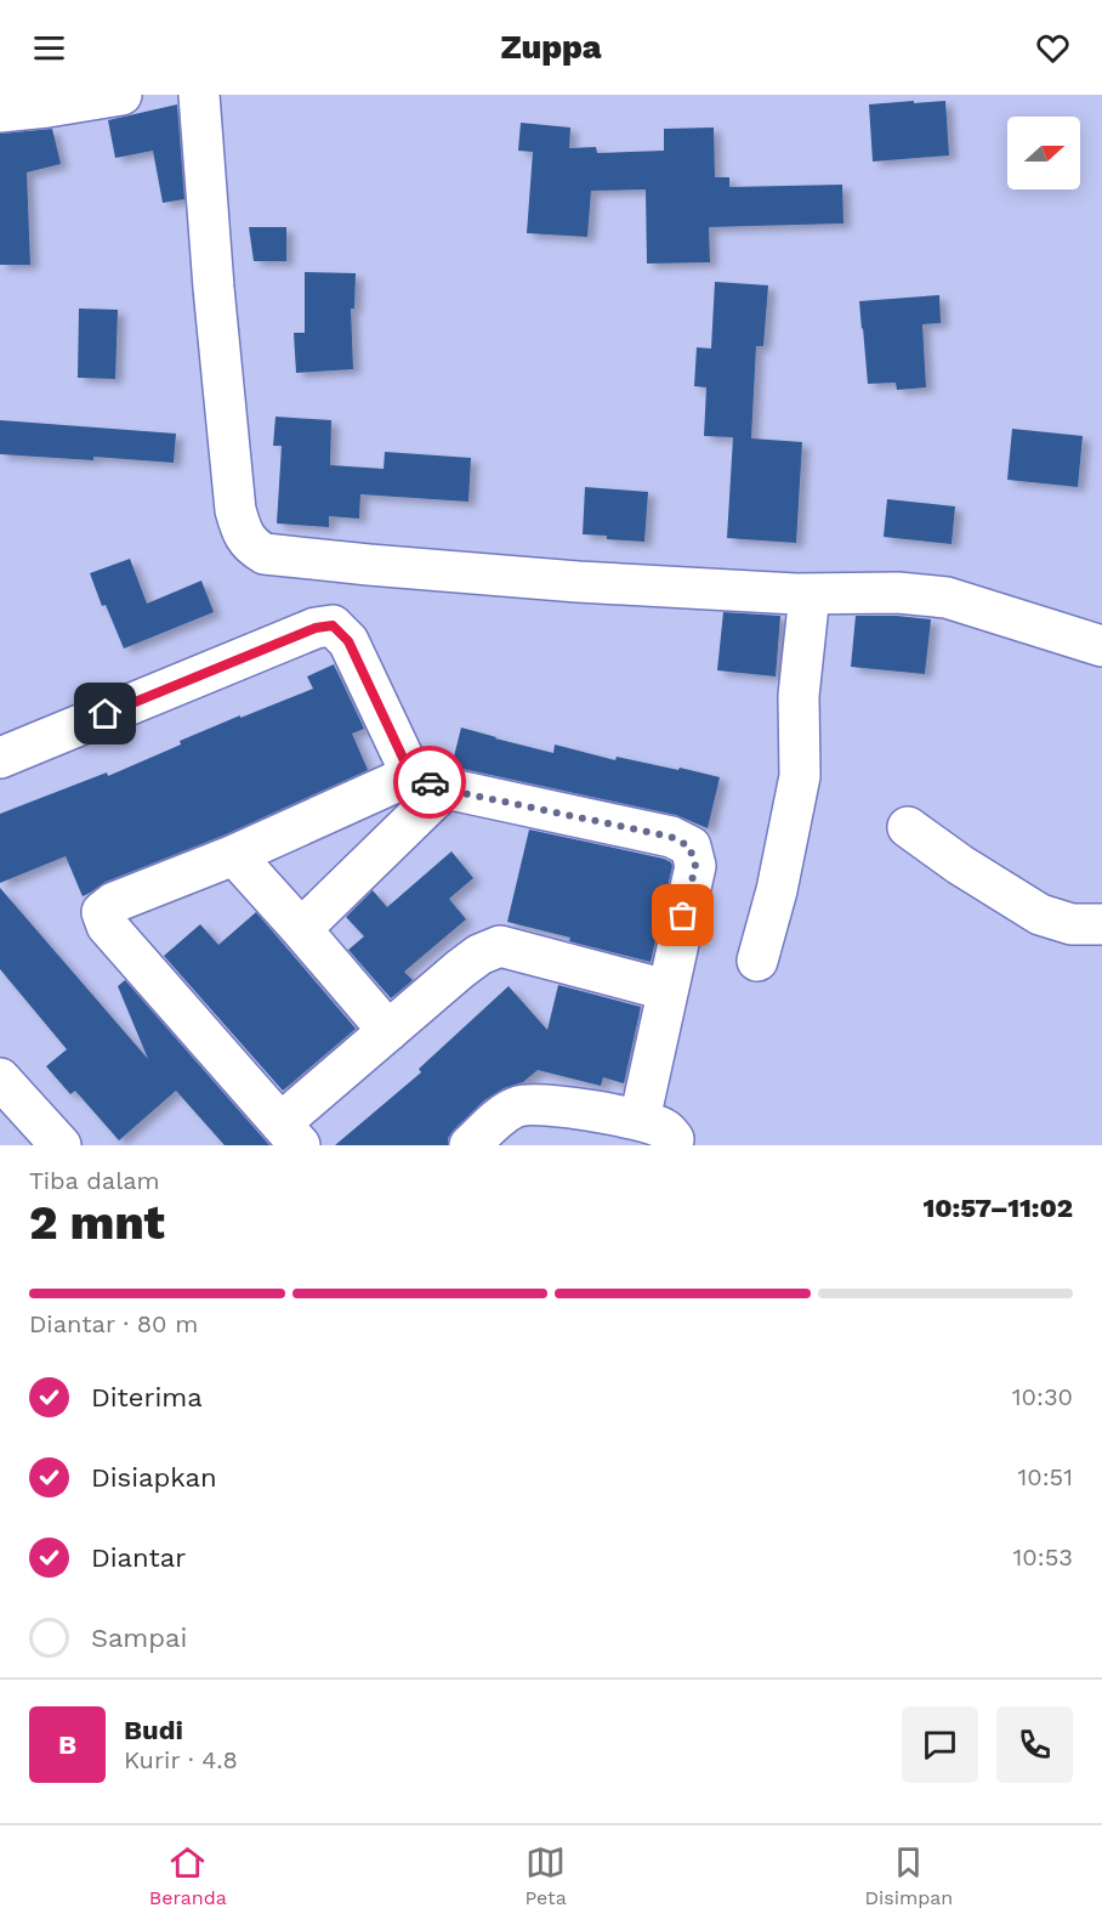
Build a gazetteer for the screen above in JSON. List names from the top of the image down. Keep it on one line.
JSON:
{"north":"right","page":{"header":"Zuppa","heading":["2 mnt","Tiba dalam","10:57–11:02"],"panel":["Budi","Kurir · 4.8"],"bar":"Diantar · 80 m","list":[["Diterima","10:30"],["Disiapkan","10:51"],["Diantar","10:53"],"Sampai"],"round":"B","tabs":["Beranda","Peta","Disimpan"]}}
